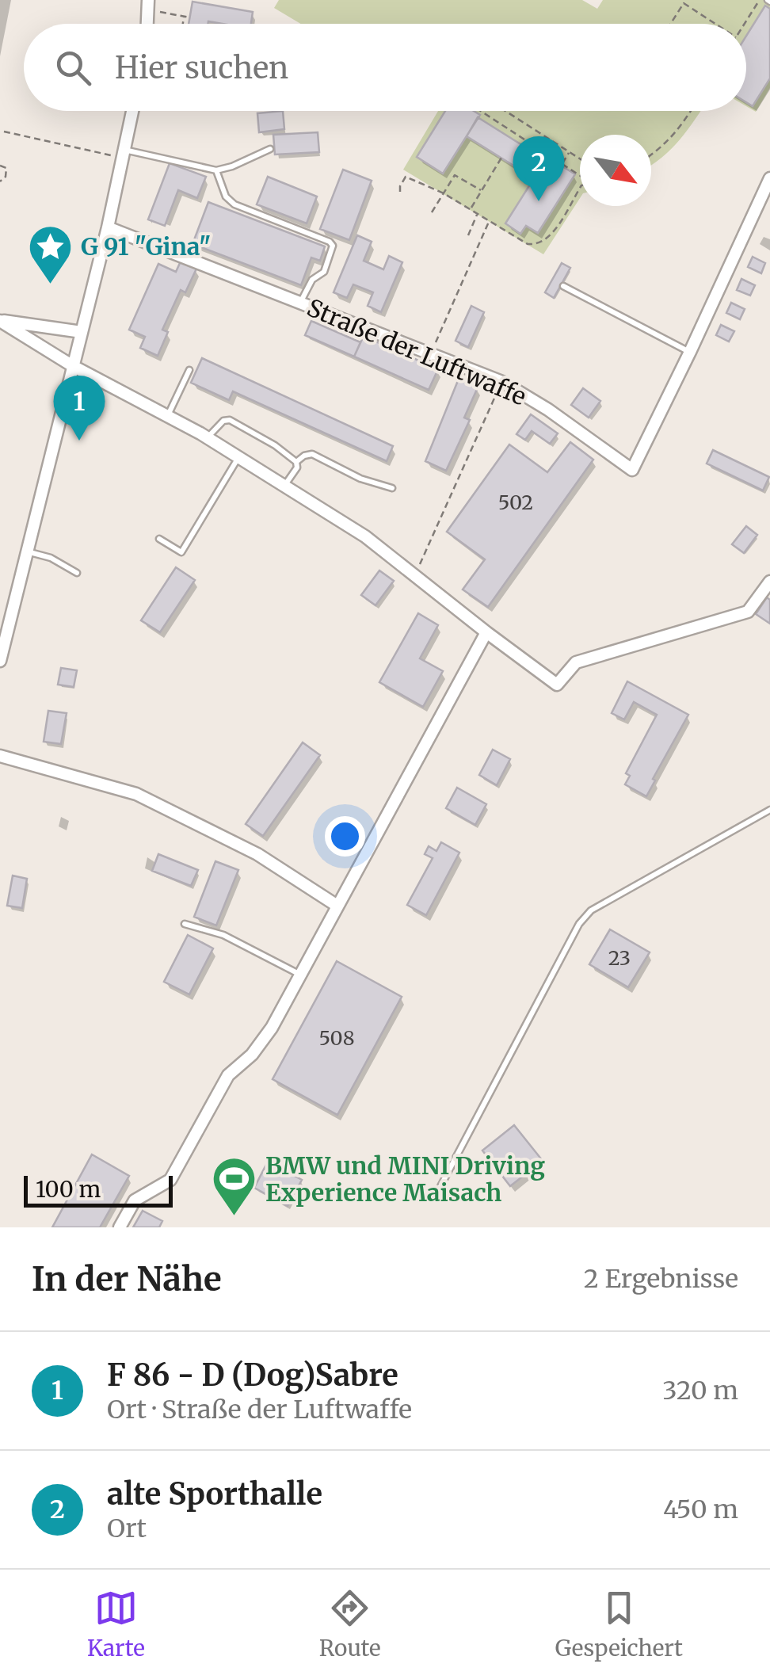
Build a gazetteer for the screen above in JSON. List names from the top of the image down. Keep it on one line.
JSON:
{"streets":{"street":["Straße der Luftwaffe"]},"places":{"place":["G 91 \"Gina\""],"sports":["BMW und MINI Driving Experience Maisach"]},"house_numbers":["502","23","508"],"scale_bar":"100 m","north":"bottom right","page":{"search":"Hier suchen","pins":["2","1"],"scale":"100 m","heading":["In der Nähe","2 Ergebnisse"],"list":[{"mark":"1","name":"F 86 - D (Dog)Sabre","note":"Ort · Straße der Luftwaffe","value":"320 m"},{"mark":"2","name":"alte Sporthalle","note":"Ort","value":"450 m"}],"nav":["Karte","Route","Gespeichert"]}}
